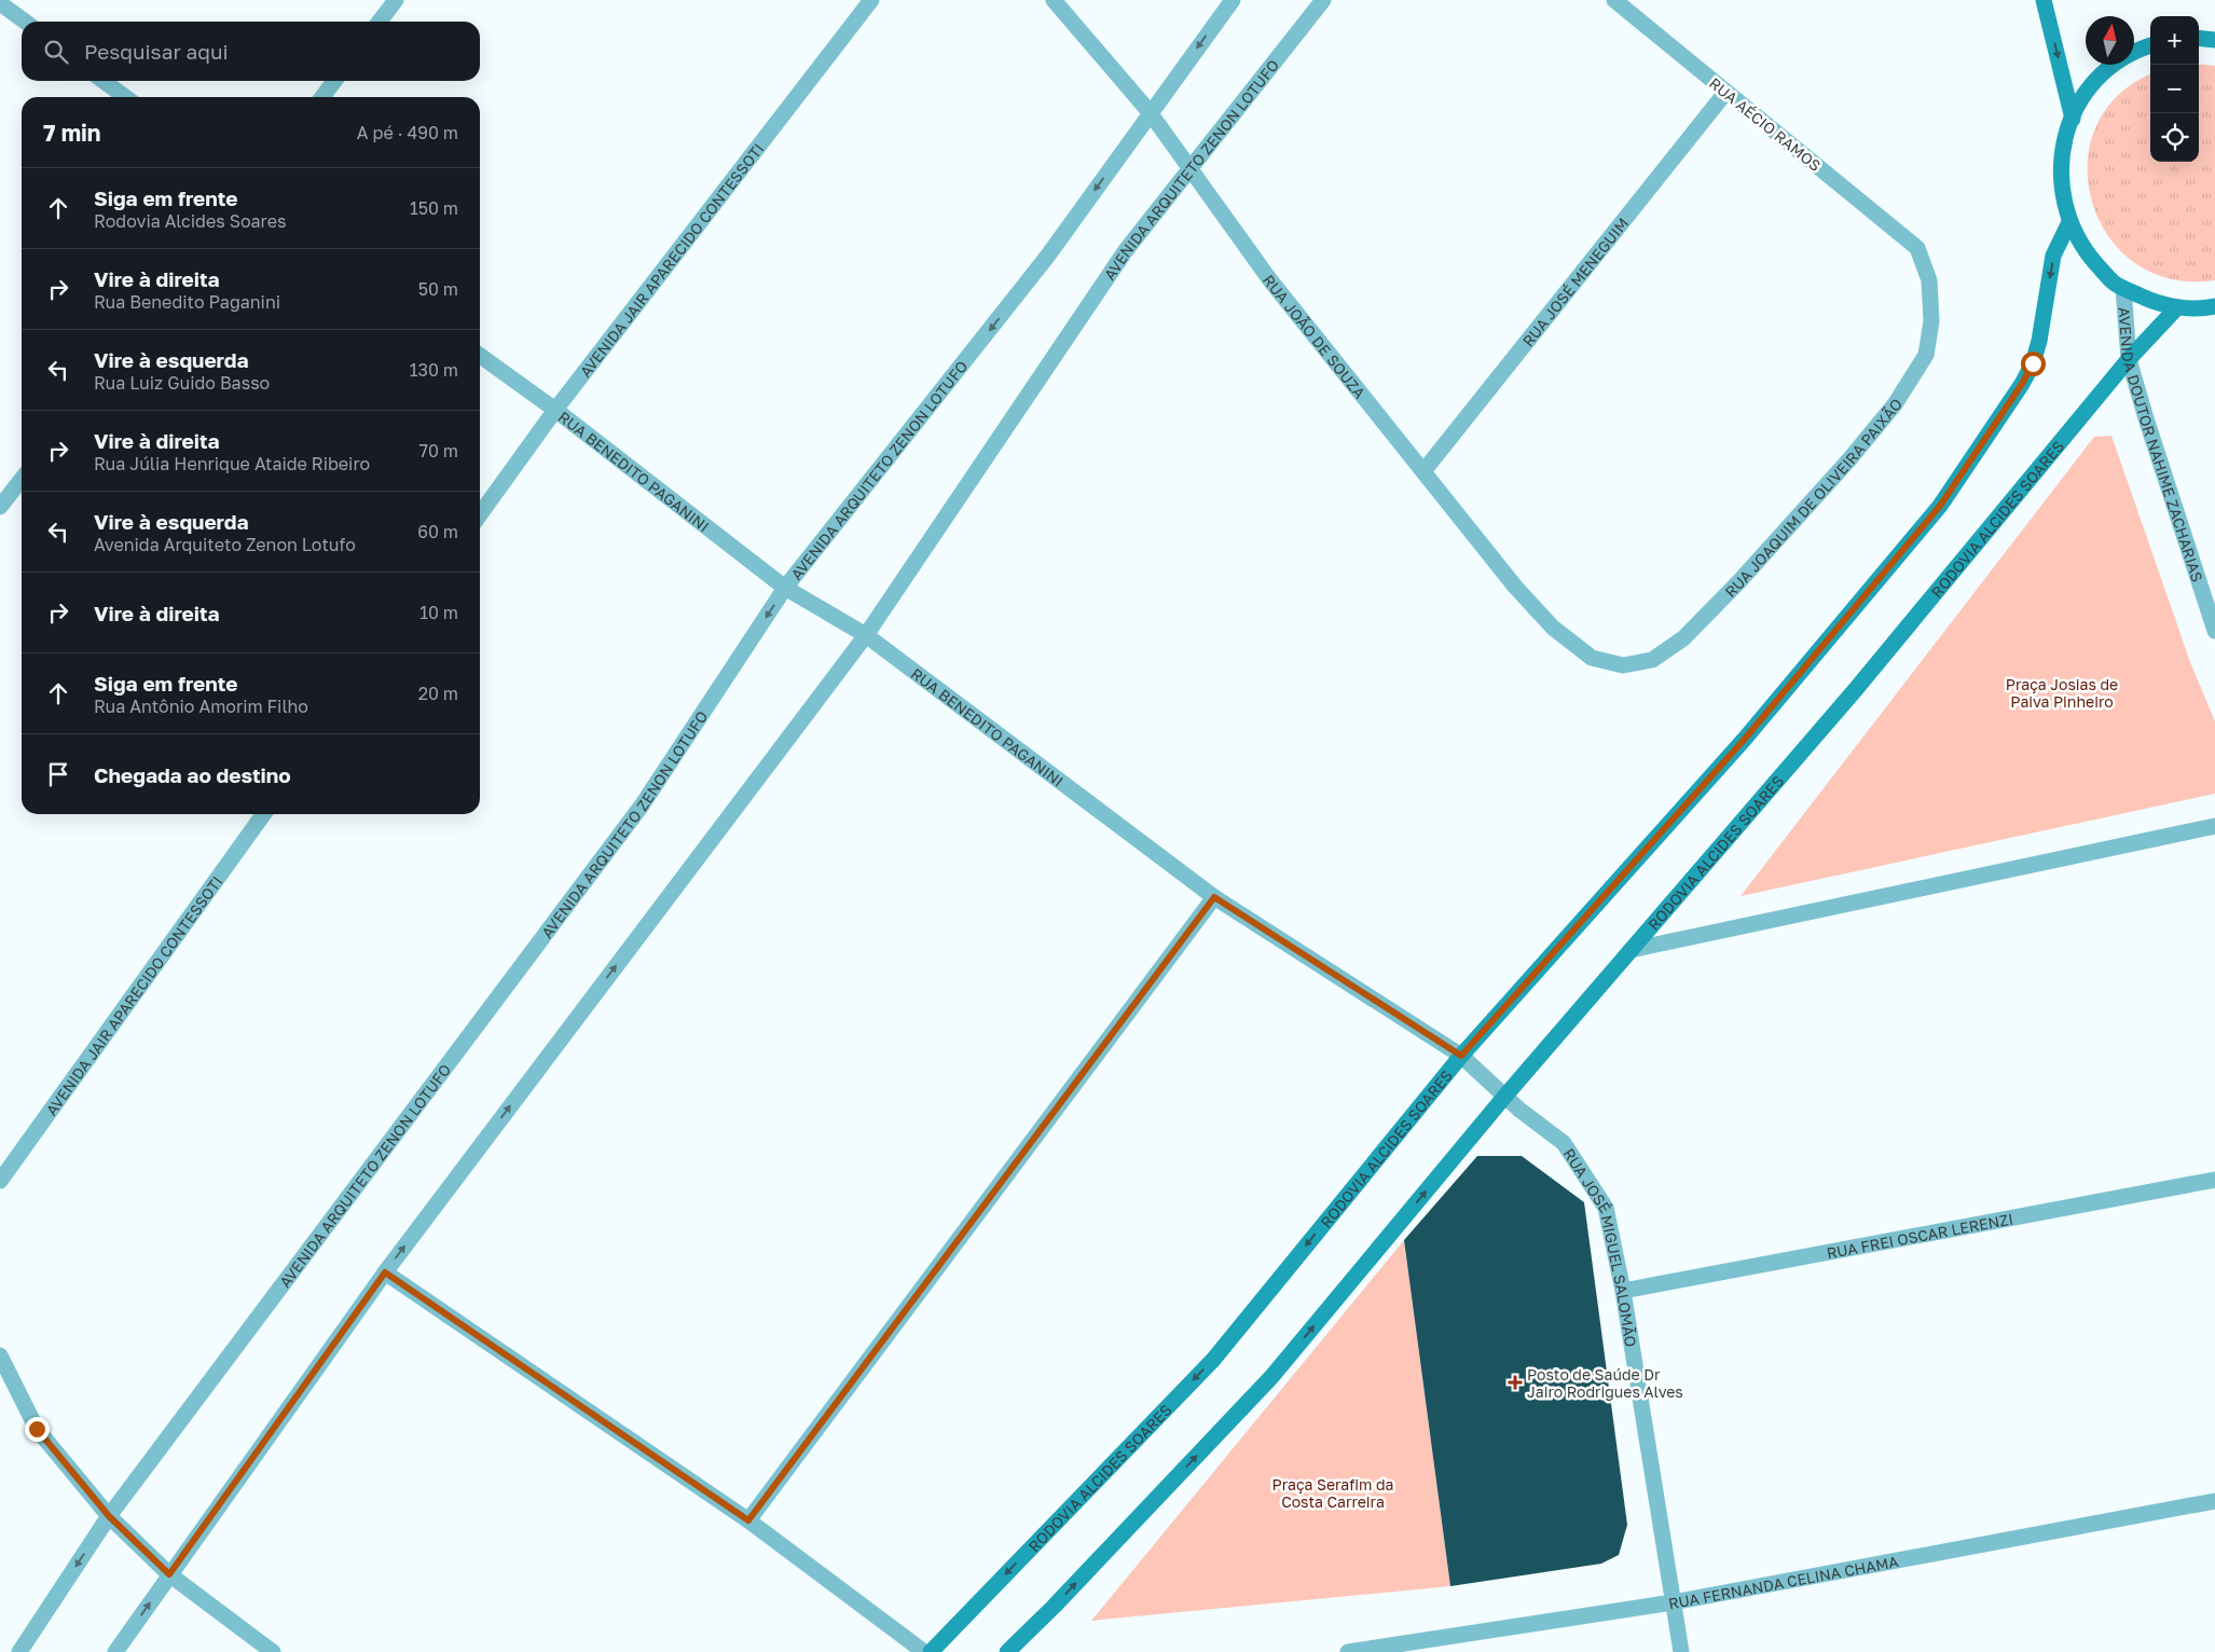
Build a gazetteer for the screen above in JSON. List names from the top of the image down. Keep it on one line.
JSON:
{"streets":{"main road":["RODOVIA ALCIDES SOARES"],"street":["RUA AÉCIO RAMOS","AVENIDA ARQUITETO ZENON LOTUFO","AVENIDA JAIR APARECIDO CONTESSOTI","RUA JOSÉ MENEGUIM","RUA JOÃO DE SOUZA","AVENIDA DOUTOR NAHIME ZACHARIAS","RUA BENEDITO PAGANINI","RUA JOAQUIM DE OLIVEIRA PAIXÃO","RUA FREI OSCAR LERENZI","RUA JOSÉ MIGUEL SALOMÃO","RUA FERNANDA CELINA CHAMA"]},"crossings":[["RUA AÉCIO RAMOS","RUA JOSÉ MENEGUIM"],["RUA AÉCIO RAMOS","RUA JOAQUIM DE OLIVEIRA PAIXÃO"],["AVENIDA ARQUITETO ZENON LOTUFO","RUA JOÃO DE SOUZA"],["AVENIDA ARQUITETO ZENON LOTUFO","RUA BENEDITO PAGANINI"],["AVENIDA JAIR APARECIDO CONTESSOTI","RUA BENEDITO PAGANINI"],["RUA JOSÉ MENEGUIM","RUA JOÃO DE SOUZA"],["RUA JOÃO DE SOUZA","RUA JOAQUIM DE OLIVEIRA PAIXÃO"],["AVENIDA DOUTOR NAHIME ZACHARIAS","RODOVIA ALCIDES SOARES"],["RUA BENEDITO PAGANINI","RODOVIA ALCIDES SOARES"],["RUA BENEDITO PAGANINI","RUA JOSÉ MIGUEL SALOMÃO"],["RODOVIA ALCIDES SOARES","RUA JOSÉ MIGUEL SALOMÃO"],["RUA FREI OSCAR LERENZI","RUA JOSÉ MIGUEL SALOMÃO"],["RUA JOSÉ MIGUEL SALOMÃO","RUA FERNANDA CELINA CHAMA"]],"parks":["Praça Josias de Paiva Pinheiro","Praça Serafim da Costa Carreira"],"places":{"health":["Posto de Saúde Dr Jairo Rodrigues Alves"]},"north":"top","page":{"map_buttons":["+","−"],"search":"Pesquisar aqui","heading":["7 min","A pé · 490 m"],"list":[["Siga em frente","Rodovia Alcides Soares","150 m"],["Vire à direita","Rua Benedito Paganini","50 m"],["Vire à esquerda","Rua Luiz Guido Basso","130 m"],["Vire à direita","Rua Júlia Henrique Ataide Ribeiro","70 m"],["Vire à esquerda","Avenida Arquiteto Zenon Lotufo","60 m"],["Vire à direita","10 m"],["Siga em frente","Rua Antônio Amorim Filho","20 m"],"Chegada ao destino"]}}
